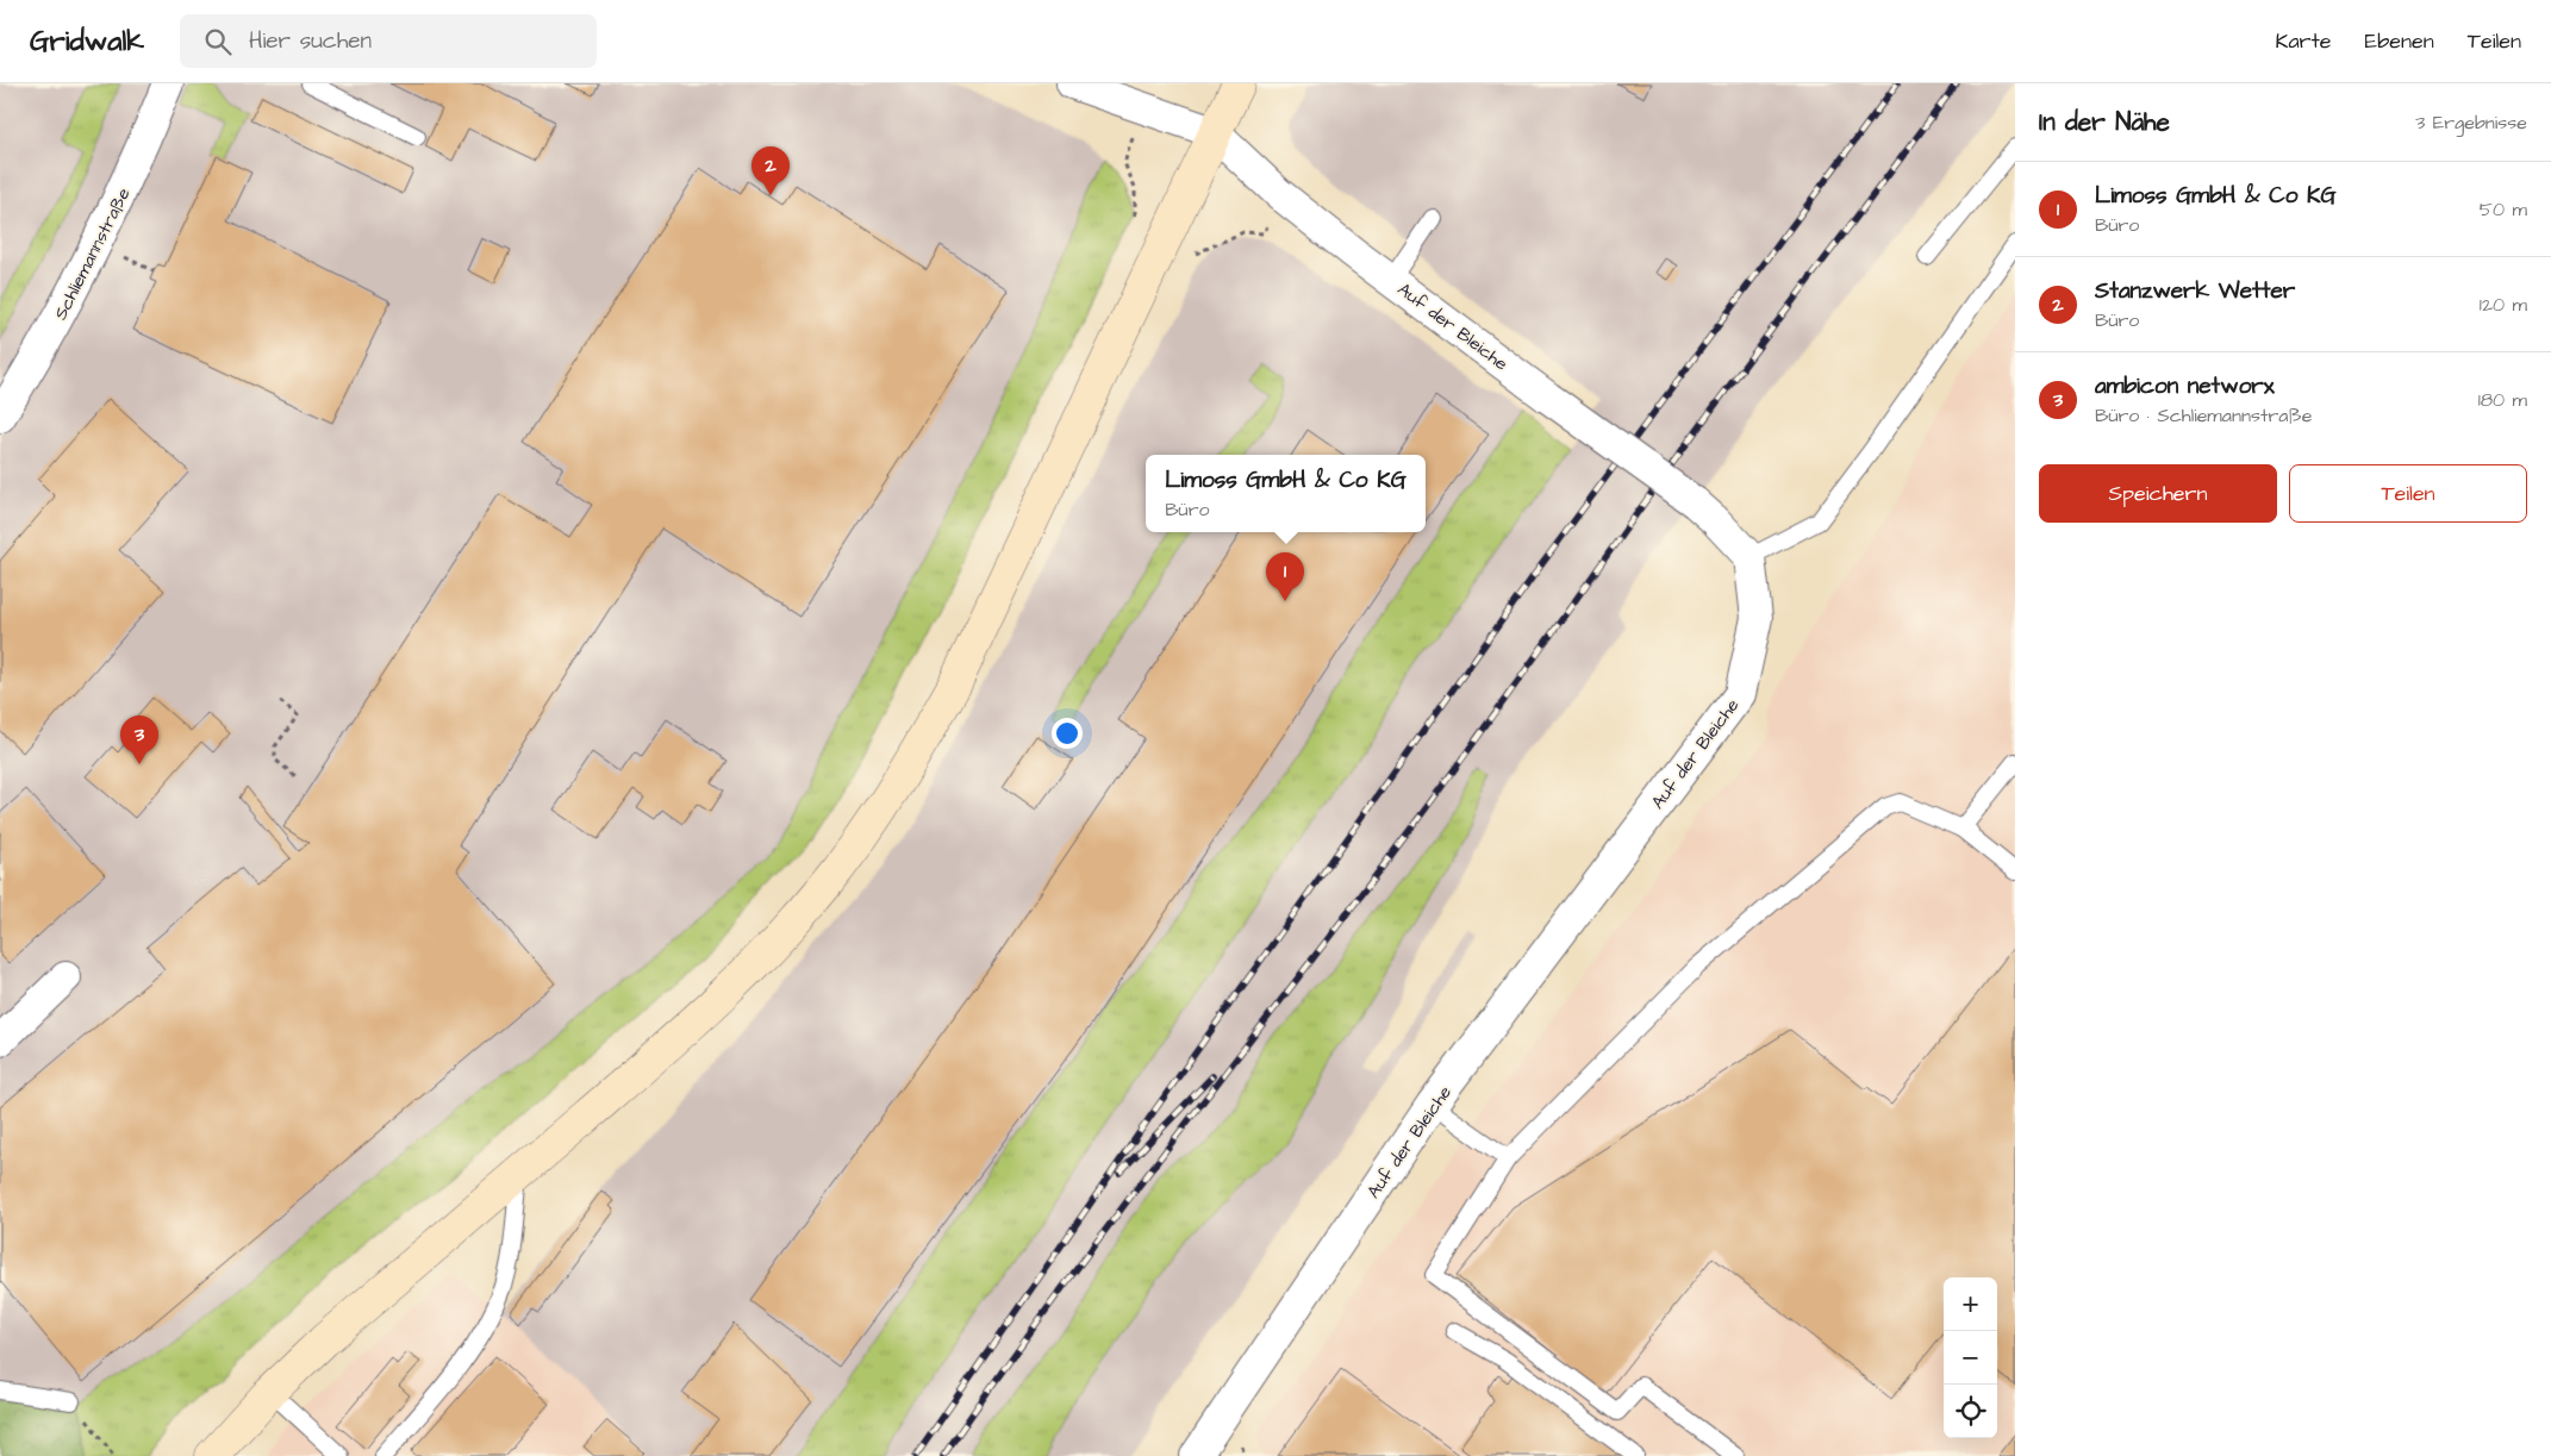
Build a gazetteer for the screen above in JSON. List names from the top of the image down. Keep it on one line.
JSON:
{"streets":{"street":["Schliemannstraße","Auf der Bleiche"]},"page":{"header":"Gridwalk","search":"Hier suchen","nav":["Karte","Ebenen","Teilen"],"heading":["In der Nähe","3 Ergebnisse"],"pins":["2","1","3"],"list":[{"mark":"1","name":"Limoss GmbH & Co KG","note":"Büro","value":"50 m"},{"mark":"2","name":"Stanzwerk Wetter","note":"Büro","value":"120 m"},{"mark":"3","name":"ambicon networx","note":"Büro · Schliemannstraße","value":"180 m"}],"buttons":["Speichern","Teilen"],"popup":["Limoss GmbH & Co KG","Büro"],"map_buttons":["+","−"]}}
